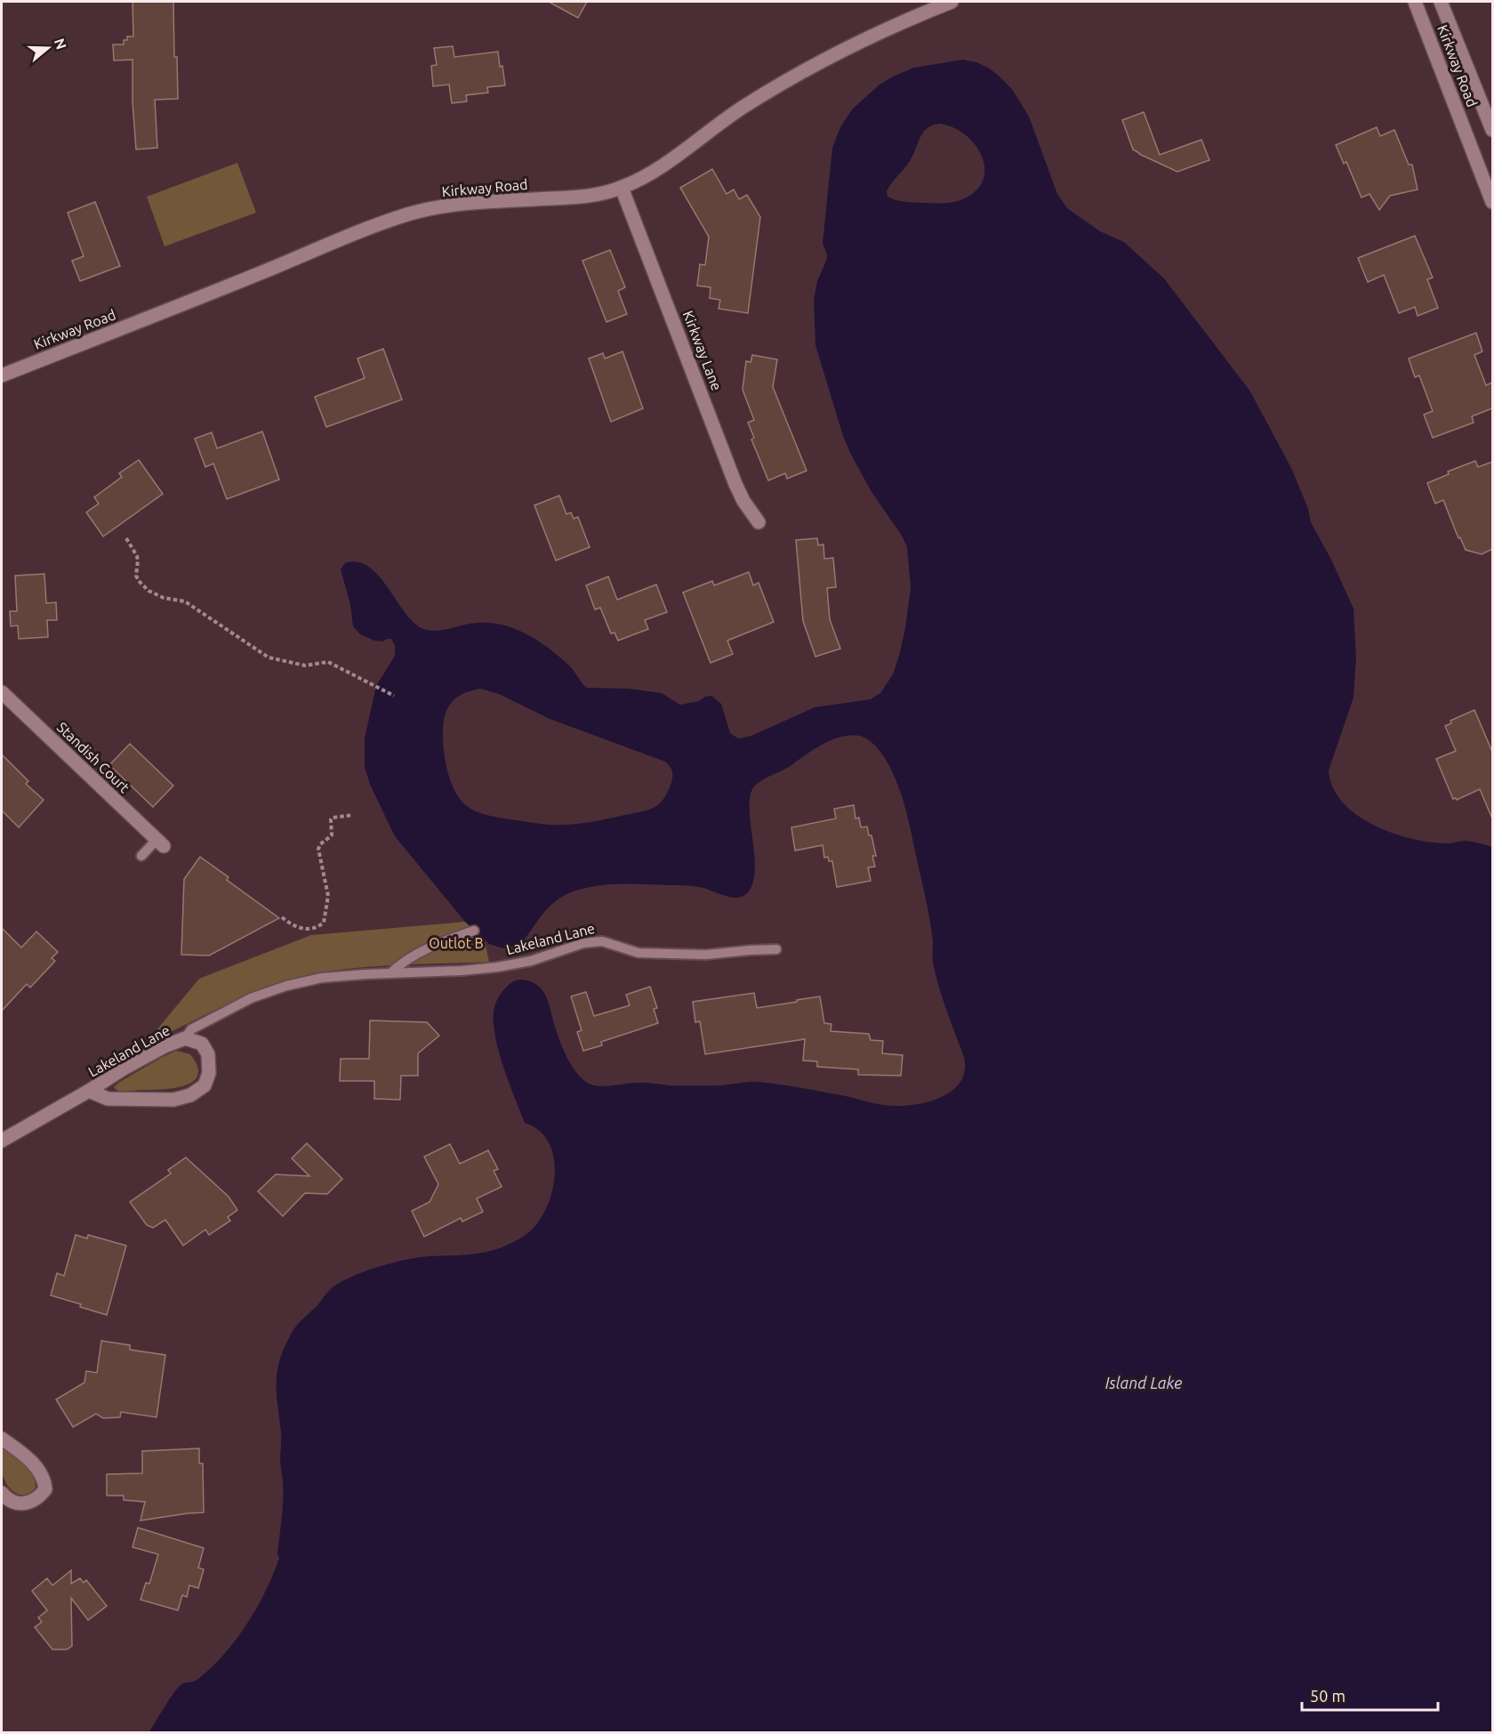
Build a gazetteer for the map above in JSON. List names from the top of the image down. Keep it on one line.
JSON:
{"streets":{"street":["Kirkway Road","Kirkway Lane","Standish Court","Lakeland Lane"]},"crossings":[["Kirkway Road","Kirkway Lane"]],"water":["Island Lake"],"parks":["Outlot B"],"scale_bar":"50 m","north":"right"}
